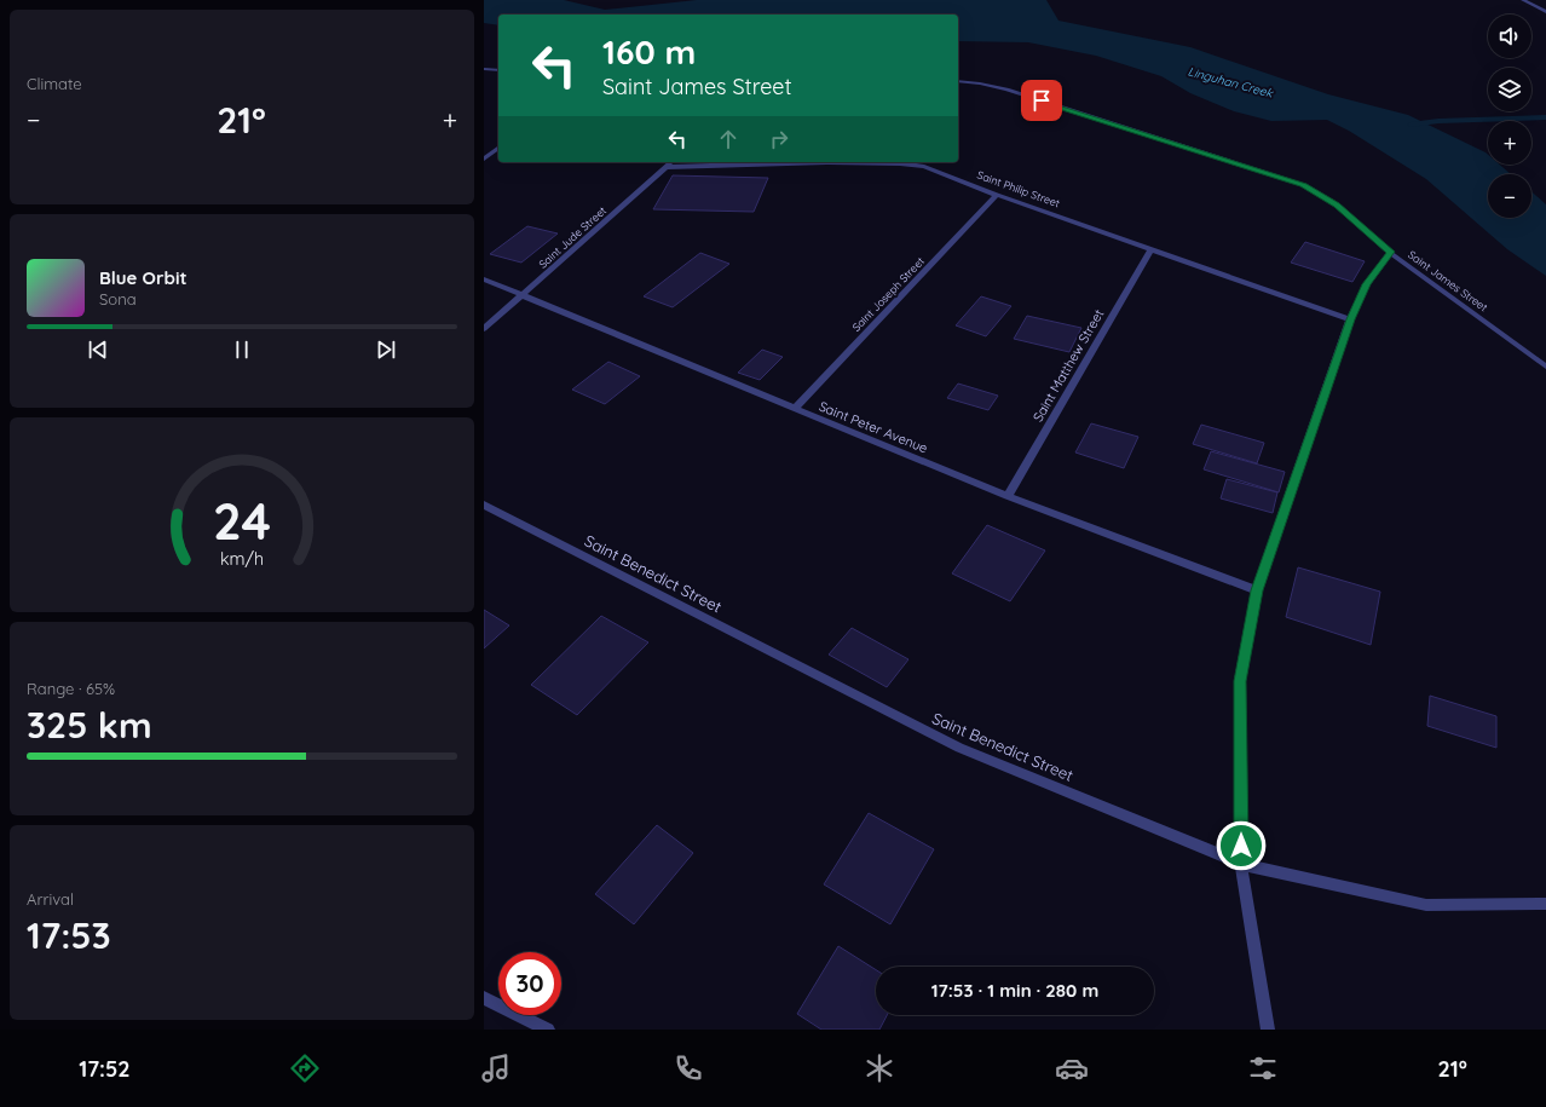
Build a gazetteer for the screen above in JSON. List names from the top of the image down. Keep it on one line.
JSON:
{"streets":{"street":["Saint Philip Street","Saint Jude Street","Saint James Street","Saint Joseph Street","Saint Matthew Street","Saint Peter Avenue","Saint Benedict Street"]},"crossings":[["Saint Philip Street","Saint Jude Street"],["Saint Philip Street","Saint Joseph Street"],["Saint Philip Street","Saint Matthew Street"],["Saint Jude Street","Saint Peter Avenue"],["Saint Joseph Street","Saint Peter Avenue"],["Saint Matthew Street","Saint Peter Avenue"]],"water":["Linguhan Creek"],"page":{"tile":["Climate",["Range · 65%","325 km"],["Arrival","17:53"]],"map_buttons":["+","−"],"turn":["160 m","Saint James Street"],"heat":["−","21°","+"],"song":["Blue Orbit","Sona"],"limit":"30","trip":"17:53 · 1 min · 280 m","tabs":["17:52","21°"],"gauge":["24","km/h"]}}
